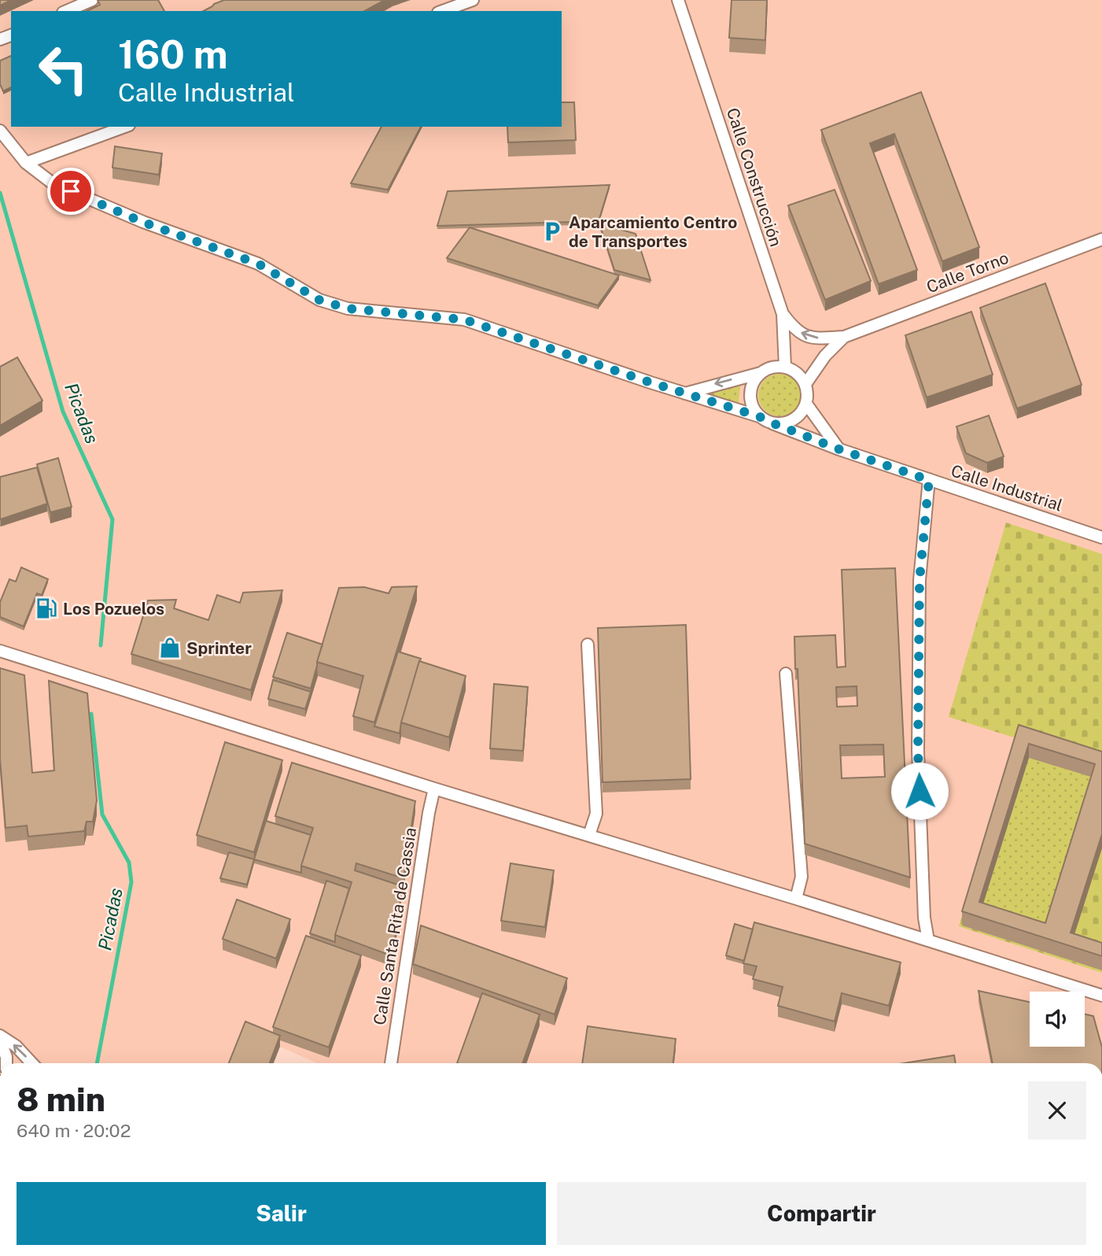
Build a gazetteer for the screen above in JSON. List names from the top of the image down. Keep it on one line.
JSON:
{"streets":{"street":["Calle Construcción","Calle Torno","Calle Industrial","Calle Santa Rita de Cassia"]},"crossings":[["Calle Construcción","Calle Torno"],["Calle Construcción","Calle Industrial"],["Calle Torno","Calle Industrial"]],"water":["Picadas"],"places":{"parking":["Aparcamiento Centro de Transportes"],"fuel station":["Los Pozuelos"],"shop":["Sprinter"]},"page":{"turn":["160 m","Calle Industrial"],"heading":["8 min","640 m · 20:02"],"buttons":["Salir","Compartir"]}}
